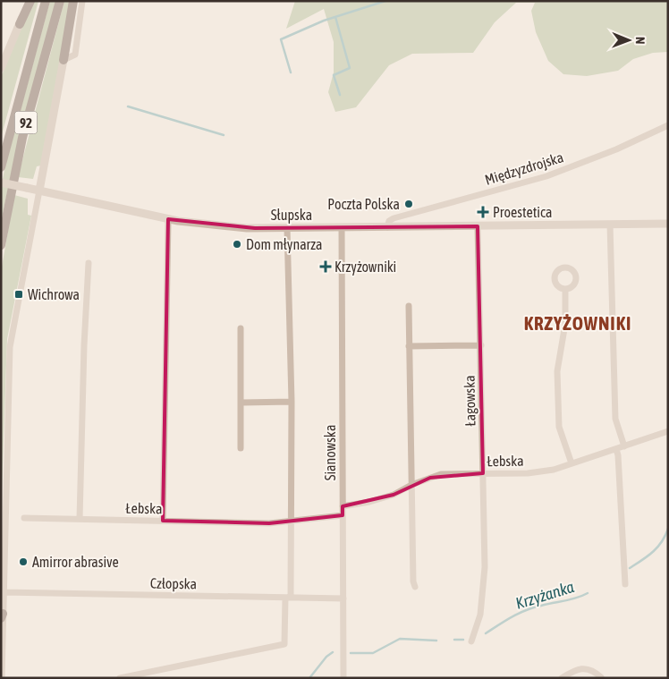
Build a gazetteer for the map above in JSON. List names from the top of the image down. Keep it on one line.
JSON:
{"streets":{"main road":["92"],"street":["Międzyzdrojska","Słupska","Łagowska","Sianowska","Łebska","Człopska"]},"crossings":[["Międzyzdrojska","Słupska"],["Słupska","Łagowska"],["Słupska","Sianowska"],["Łagowska","Łebska"],["Sianowska","Łebska"],["Sianowska","Człopska"]],"districts":["KRZYŻOWNIKI"],"water":["Krzyżanka"],"places":{"other":["Poczta Polska","Dom młynarza","Amirror abrasive"],"health":["Proestetica","Krzyżowniki"],"transit":["Wichrowa"]},"north":"right"}
